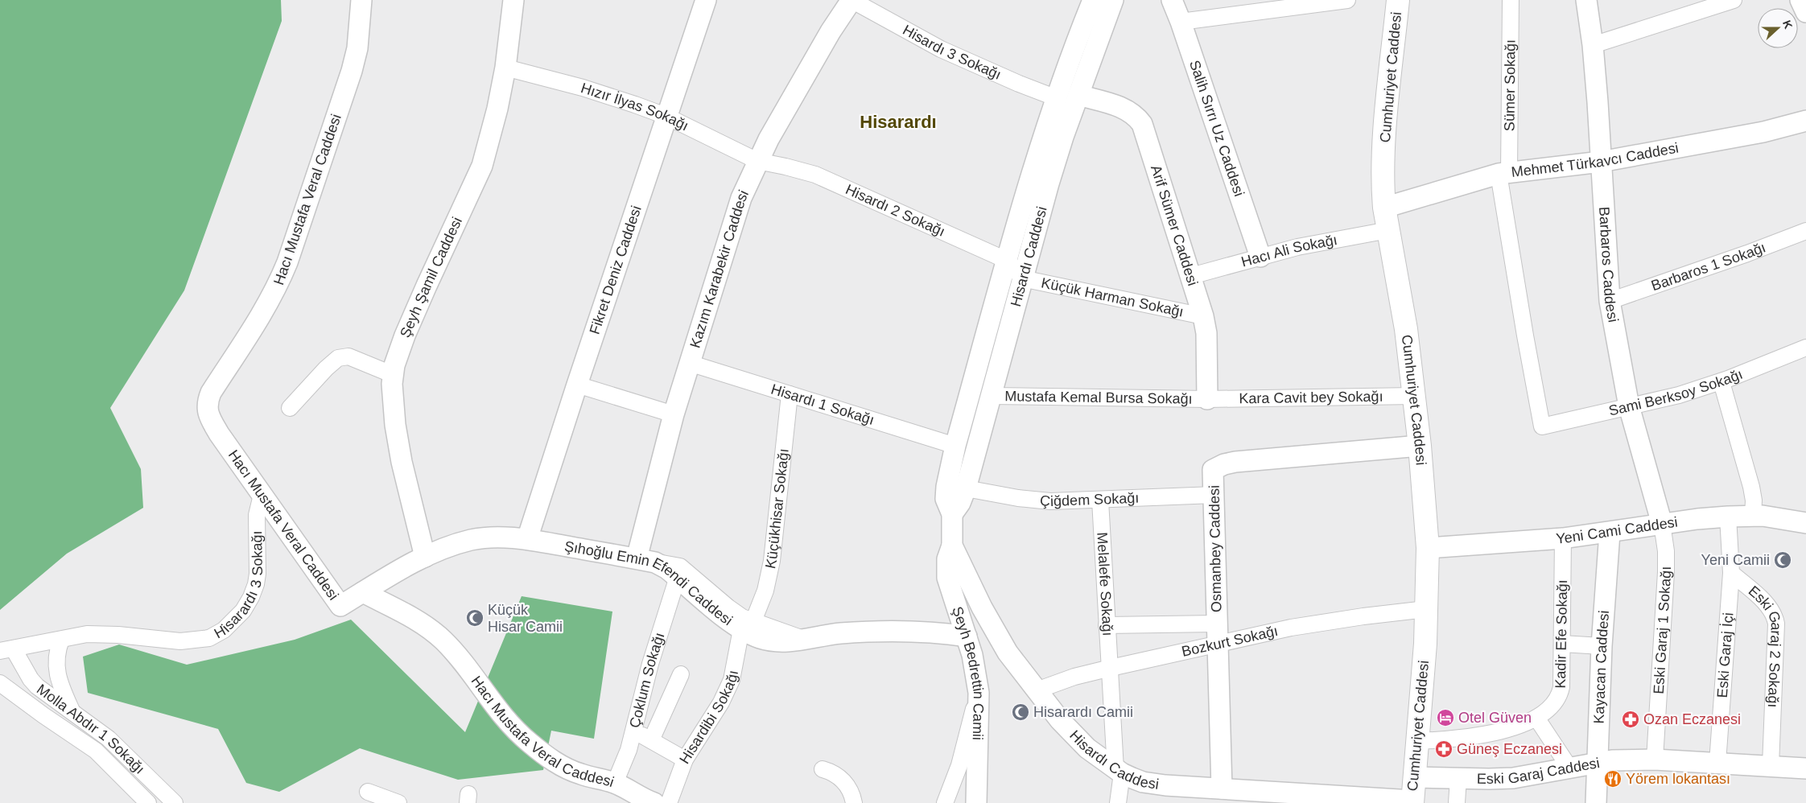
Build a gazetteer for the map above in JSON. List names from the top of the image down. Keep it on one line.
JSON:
{"streets":{"main road":["Cumhuriyet Caddesi"],"street":["Hisardı 3 Sokağı","Sümer Sokağı","Hızır İlyas Sokağı","Salih Sırrı Uz Caddesi","Mehmet Türkavcı Caddesi","Hacı Mustafa Veral Caddesi","Hisardı 2 Sokağı","Arif Sümer Caddesi","Hacı Ali Sokağı","Hisardı Caddesi","Barbaros Caddesi","Barbaros 1 Sokağı","Fikret Deniz Caddesi","Kazım Karabekir Caddesi","Şeyh Şamil Caddesi","Küçük Harman Sokağı","Sami Berksoy Sokağı","Mustafa Kemal Bursa Sokağı","Kara Cavit bey Sokağı","Hisardı 1 Sokağı","Çiğdem Sokağı","Küçükhisar Sokağı","Yeni Cami Caddesi","Osmanbey Caddesi","Hisarardı 3 Sokağı","Melalefe Sokağı","Şıhoğlu Emin Efendi Caddesi","Eski Garaj 1 Sokağı","Kadir Efe Sokağı","Bozkurt Sokağı","Eski Garaj 2 Sokağı","Eski Garaj İçi","Kayacan Caddesi","Şeyh Bedrettin Camii","Çoklum Sokağı","Hisardibi Sokağı","Molla Abdır 1 Sokağı","Eski Garaj Caddesi"]},"crossings":[["Hisardı 3 Sokağı","Hisardı Caddesi"],["Hisardı 3 Sokağı","Kazım Karabekir Caddesi"],["Cumhuriyet Caddesi","Mehmet Türkavcı Caddesi"],["Cumhuriyet Caddesi","Hacı Ali Sokağı"],["Cumhuriyet Caddesi","Hisardı Caddesi"],["Cumhuriyet Caddesi","Kara Cavit bey Sokağı"],["Cumhuriyet Caddesi","Yeni Cami Caddesi"],["Cumhuriyet Caddesi","Osmanbey Caddesi"],["Cumhuriyet Caddesi","Kadir Efe Sokağı"],["Cumhuriyet Caddesi","Bozkurt Sokağı"],["Cumhuriyet Caddesi","Eski Garaj Caddesi"],["Sümer Sokağı","Mehmet Türkavcı Caddesi"],["Sümer Sokağı","Sami Berksoy Sokağı"],["Hızır İlyas Sokağı","Hisardı 2 Sokağı"],["Hızır İlyas Sokağı","Fikret Deniz Caddesi"],["Hızır İlyas Sokağı","Kazım Karabekir Caddesi"],["Hızır İlyas Sokağı","Şeyh Şamil Caddesi"],["Salih Sırrı Uz Caddesi","Hacı Ali Sokağı"],["Mehmet Türkavcı Caddesi","Barbaros Caddesi"],["Hacı Mustafa Veral Caddesi","Hisarardı 3 Sokağı"],["Hacı Mustafa Veral Caddesi","Şıhoğlu Emin Efendi Caddesi"],["Hacı Mustafa Veral Caddesi","Çoklum Sokağı"],["Hisardı 2 Sokağı","Hisardı Caddesi"],["Hisardı 2 Sokağı","Kazım Karabekir Caddesi"],["Hisardı 2 Sokağı","Küçük Harman Sokağı"],["Arif Sümer Caddesi","Hacı Ali Sokağı"],["Arif Sümer Caddesi","Hisardı Caddesi"],["Arif Sümer Caddesi","Küçük Harman Sokağı"],["Arif Sümer Caddesi","Mustafa Kemal Bursa Sokağı"],["Arif Sümer Caddesi","Kara Cavit bey Sokağı"],["Hisardı Caddesi","Küçük Harman Sokağı"],["Hisardı Caddesi","Mustafa Kemal Bursa Sokağı"],["Hisardı Caddesi","Hisardı 1 Sokağı"],["Hisardı Caddesi","Çiğdem Sokağı"],["Hisardı Caddesi","Osmanbey Caddesi"],["Hisardı Caddesi","Melalefe Sokağı"],["Hisardı Caddesi","Bozkurt Sokağı"],["Hisardı Caddesi","Şeyh Bedrettin Camii"],["Barbaros Caddesi","Barbaros 1 Sokağı"],["Barbaros Caddesi","Sami Berksoy Sokağı"],["Barbaros Caddesi","Yeni Cami Caddesi"],["Barbaros Caddesi","Eski Garaj 1 Sokağı"],["Fikret Deniz Caddesi","Şıhoğlu Emin Efendi Caddesi"],["Kazım Karabekir Caddesi","Hisardı 1 Sokağı"],["Kazım Karabekir Caddesi","Şıhoğlu Emin Efendi Caddesi"],["Şeyh Şamil Caddesi","Şıhoğlu Emin Efendi Caddesi"],["Mustafa Kemal Bursa Sokağı","Kara Cavit bey Sokağı"],["Hisardı 1 Sokağı","Küçükhisar Sokağı"],["Çiğdem Sokağı","Osmanbey Caddesi"],["Çiğdem Sokağı","Melalefe Sokağı"],["Küçükhisar Sokağı","Şıhoğlu Emin Efendi Caddesi"],["Küçükhisar Sokağı","Hisardibi Sokağı"],["Yeni Cami Caddesi","Eski Garaj 1 Sokağı"],["Yeni Cami Caddesi","Kadir Efe Sokağı"],["Yeni Cami Caddesi","Eski Garaj 2 Sokağı"],["Yeni Cami Caddesi","Kayacan Caddesi"],["Osmanbey Caddesi","Bozkurt Sokağı"],["Hisarardı 3 Sokağı","Molla Abdır 1 Sokağı"],["Melalefe Sokağı","Bozkurt Sokağı"],["Şıhoğlu Emin Efendi Caddesi","Şeyh Bedrettin Camii"],["Şıhoğlu Emin Efendi Caddesi","Çoklum Sokağı"],["Şıhoğlu Emin Efendi Caddesi","Hisardibi Sokağı"],["Eski Garaj 1 Sokağı","Eski Garaj Caddesi"],["Eski Garaj 2 Sokağı","Eski Garaj İçi"],["Eski Garaj 2 Sokağı","Eski Garaj Caddesi"],["Eski Garaj İçi","Eski Garaj Caddesi"],["Kayacan Caddesi","Eski Garaj Caddesi"]],"districts":["Hisarardı"],"places":{"mosque":["Yeni Camii","Küçük Hisar Camii","Hisarardı Camii"],"hotel":["Otel Güven"],"pharmacy":["Ozan Eczanesi","Güneş Eczanesi"],"restaurant":["Yörem lokantası"]},"north":"right"}
